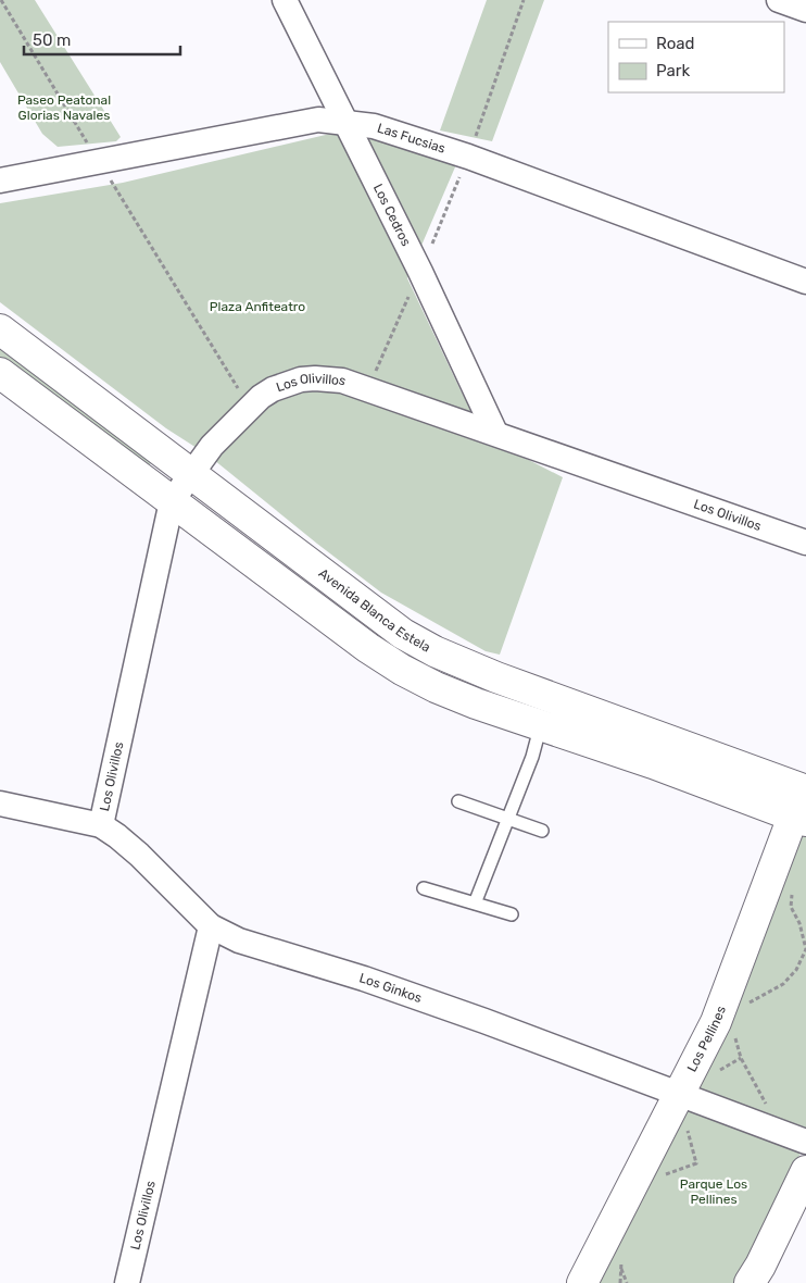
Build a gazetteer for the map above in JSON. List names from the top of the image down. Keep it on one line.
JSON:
{"streets":{"main road":["Avenida Blanca Estela","Los Pellines"],"street":["Las Fucsias","Los Cedros","Los Olivillos","Los Ginkos"]},"crossings":[["Las Fucsias","Los Cedros"],["Los Cedros","Los Olivillos"],["Los Olivillos","Avenida Blanca Estela"],["Los Olivillos","Los Ginkos"],["Avenida Blanca Estela","Los Pellines"],["Los Ginkos","Los Pellines"]],"parks":["Paseo Peatonal Glorias Navales","Plaza Anfiteatro","Parque Los Pellines"],"legend":["Road","Park"],"scale_bar":"50 m"}
